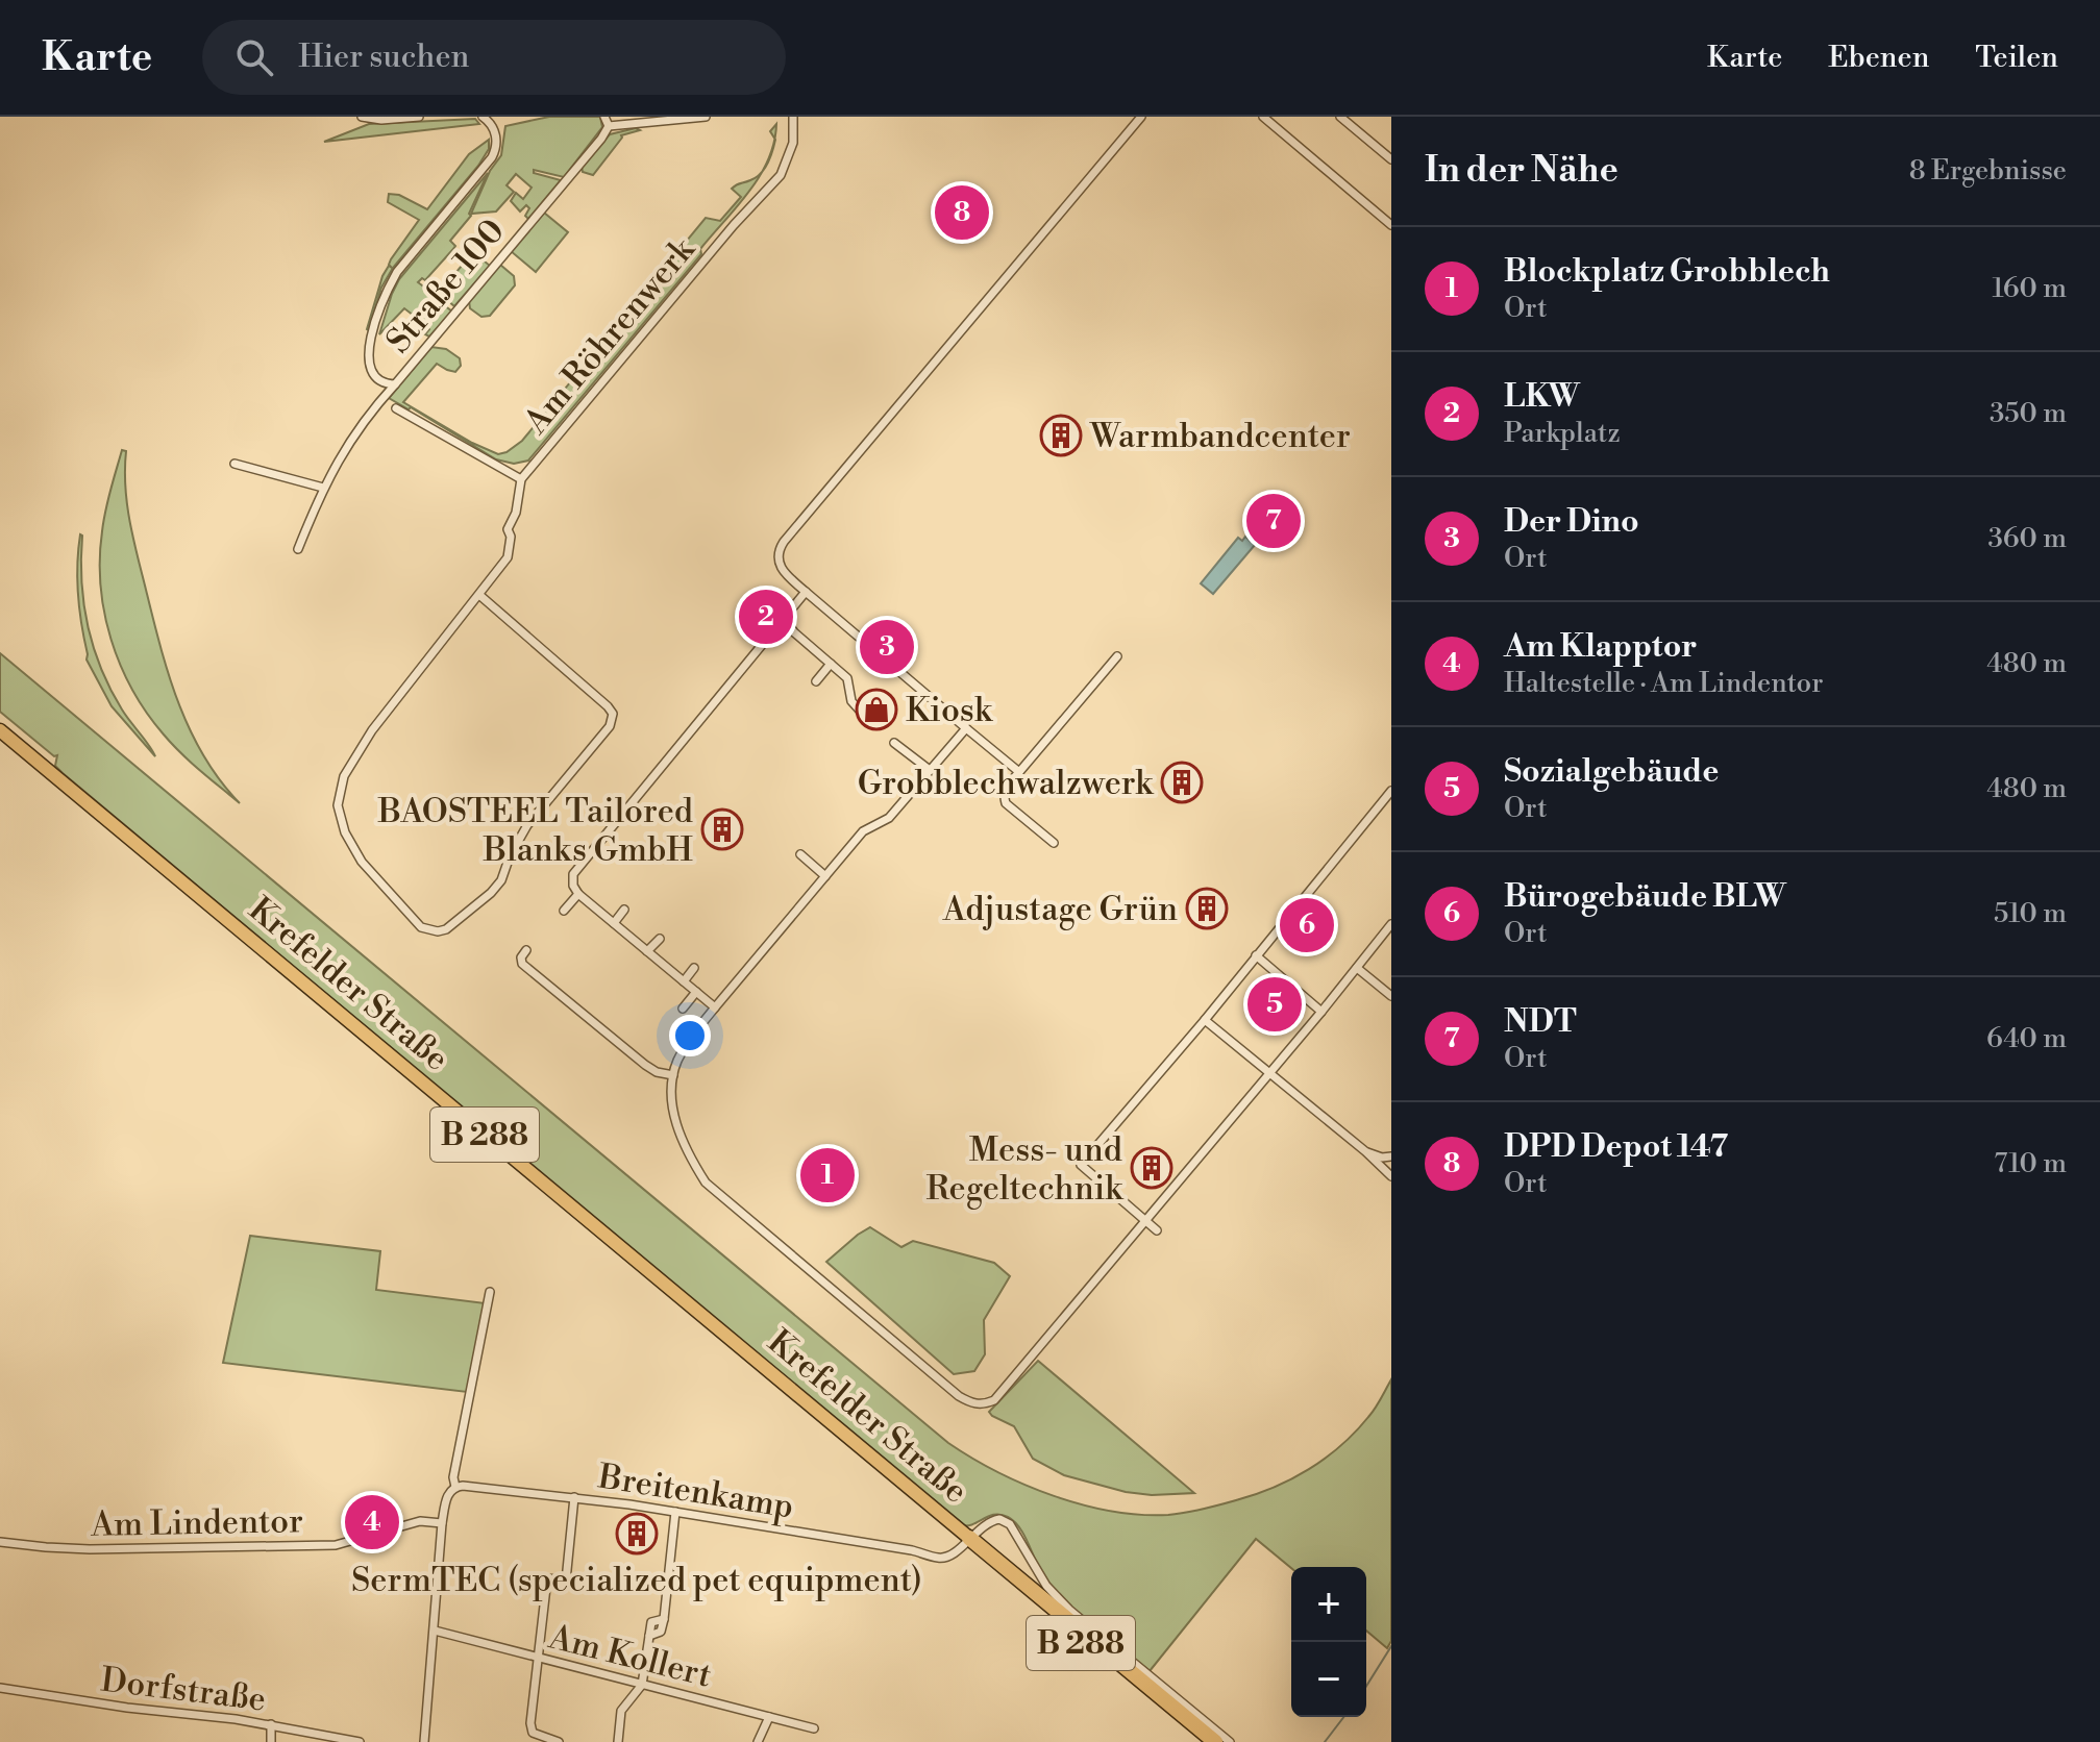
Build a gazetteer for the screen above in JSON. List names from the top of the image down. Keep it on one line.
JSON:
{"streets":{"highway":["Krefelder Straße","B 288"],"street":["Straße 100","Am Röhrenwerk","Breitenkamp","Am Lindentor","Am Kollert","Dorfstraße"]},"crossings":[["Krefelder Straße","Breitenkamp"]],"places":{"building":["Warmbandcenter","Grobblechwalzwerk","BAOSTEEL Tailored Blanks GmbH","Adjustage Grün","Mess- und Regeltechnik","SermTEC (specialized pet equipment)"],"shop":["Kiosk"]},"page":{"header":"Karte","search":"Hier suchen","nav":["Karte","Ebenen","Teilen"],"heading":["In der Nähe","8 Ergebnisse"],"pins":["8","7","2","3","6","5","1","4"],"list":[{"mark":"1","name":"Blockplatz Grobblech","note":"Ort","value":"160 m"},{"mark":"2","name":"LKW","note":"Parkplatz","value":"350 m"},{"mark":"3","name":"Der Dino","note":"Ort","value":"360 m"},{"mark":"4","name":"Am Klapptor","note":"Haltestelle · Am Lindentor","value":"480 m"},{"mark":"5","name":"Sozialgebäude","note":"Ort","value":"480 m"},{"mark":"6","name":"Bürogebäude BLW","note":"Ort","value":"510 m"},{"mark":"7","name":"NDT","note":"Ort","value":"640 m"},{"mark":"8","name":"DPD Depot 147","note":"Ort","value":"710 m"}],"map_buttons":["+","−"]}}
